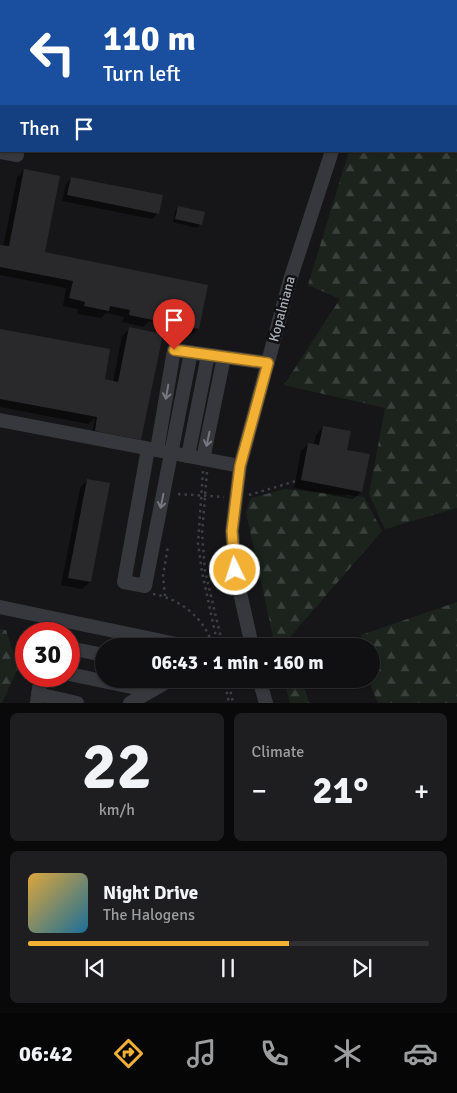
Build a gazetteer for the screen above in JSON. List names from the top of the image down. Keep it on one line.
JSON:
{"streets":{"street":["Kopalniana"]},"page":{"turn":["110 m","Turn left"],"then":"Then","limit":"30","trip":"06:43 · 1 min · 160 m","tile":[["22","km/h"],"Climate"],"heat":["−","21°","+"],"song":["Night Drive","The Halogens"],"tabs":"06:42"}}
